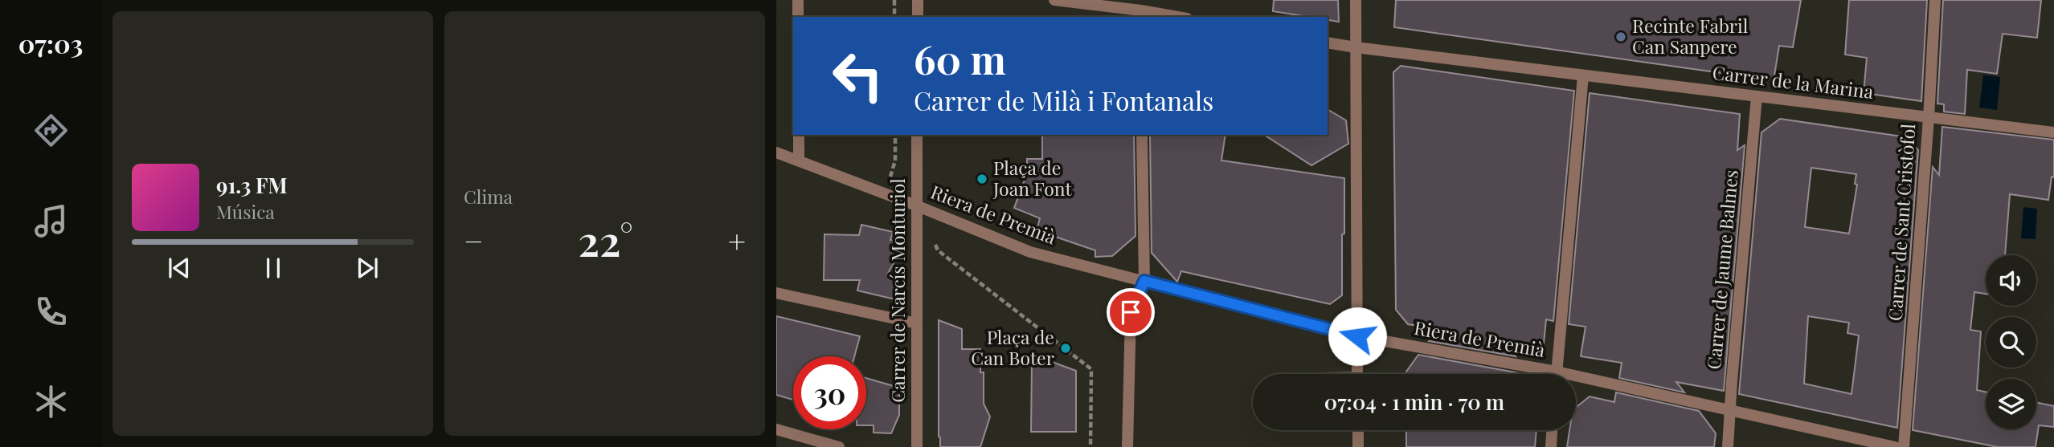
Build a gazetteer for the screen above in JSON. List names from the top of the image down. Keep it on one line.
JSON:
{"streets":{"street":["Carrer de la Marina","Riera de Premià","Carrer de Sant Cristòfol","Carrer de Jaume Balmes","Carrer de Narcís Monturiol"]},"crossings":[["Carrer de la Marina","Carrer de Sant Cristòfol"],["Carrer de la Marina","Carrer de Jaume Balmes"],["Riera de Premià","Carrer de Jaume Balmes"],["Riera de Premià","Carrer de Narcís Monturiol"]],"places":["Recinte Fabril Can Sanpere","Plaça de Joan Font","Plaça de Can Boter"],"page":{"tabs":"07:03","tile":"Clima","turn":["60 m","Carrer de Milà i Fontanals"],"song":["91.3 FM","Música"],"heat":["−","22°","+"],"limit":"30","trip":"07:04 · 1 min · 70 m"}}
